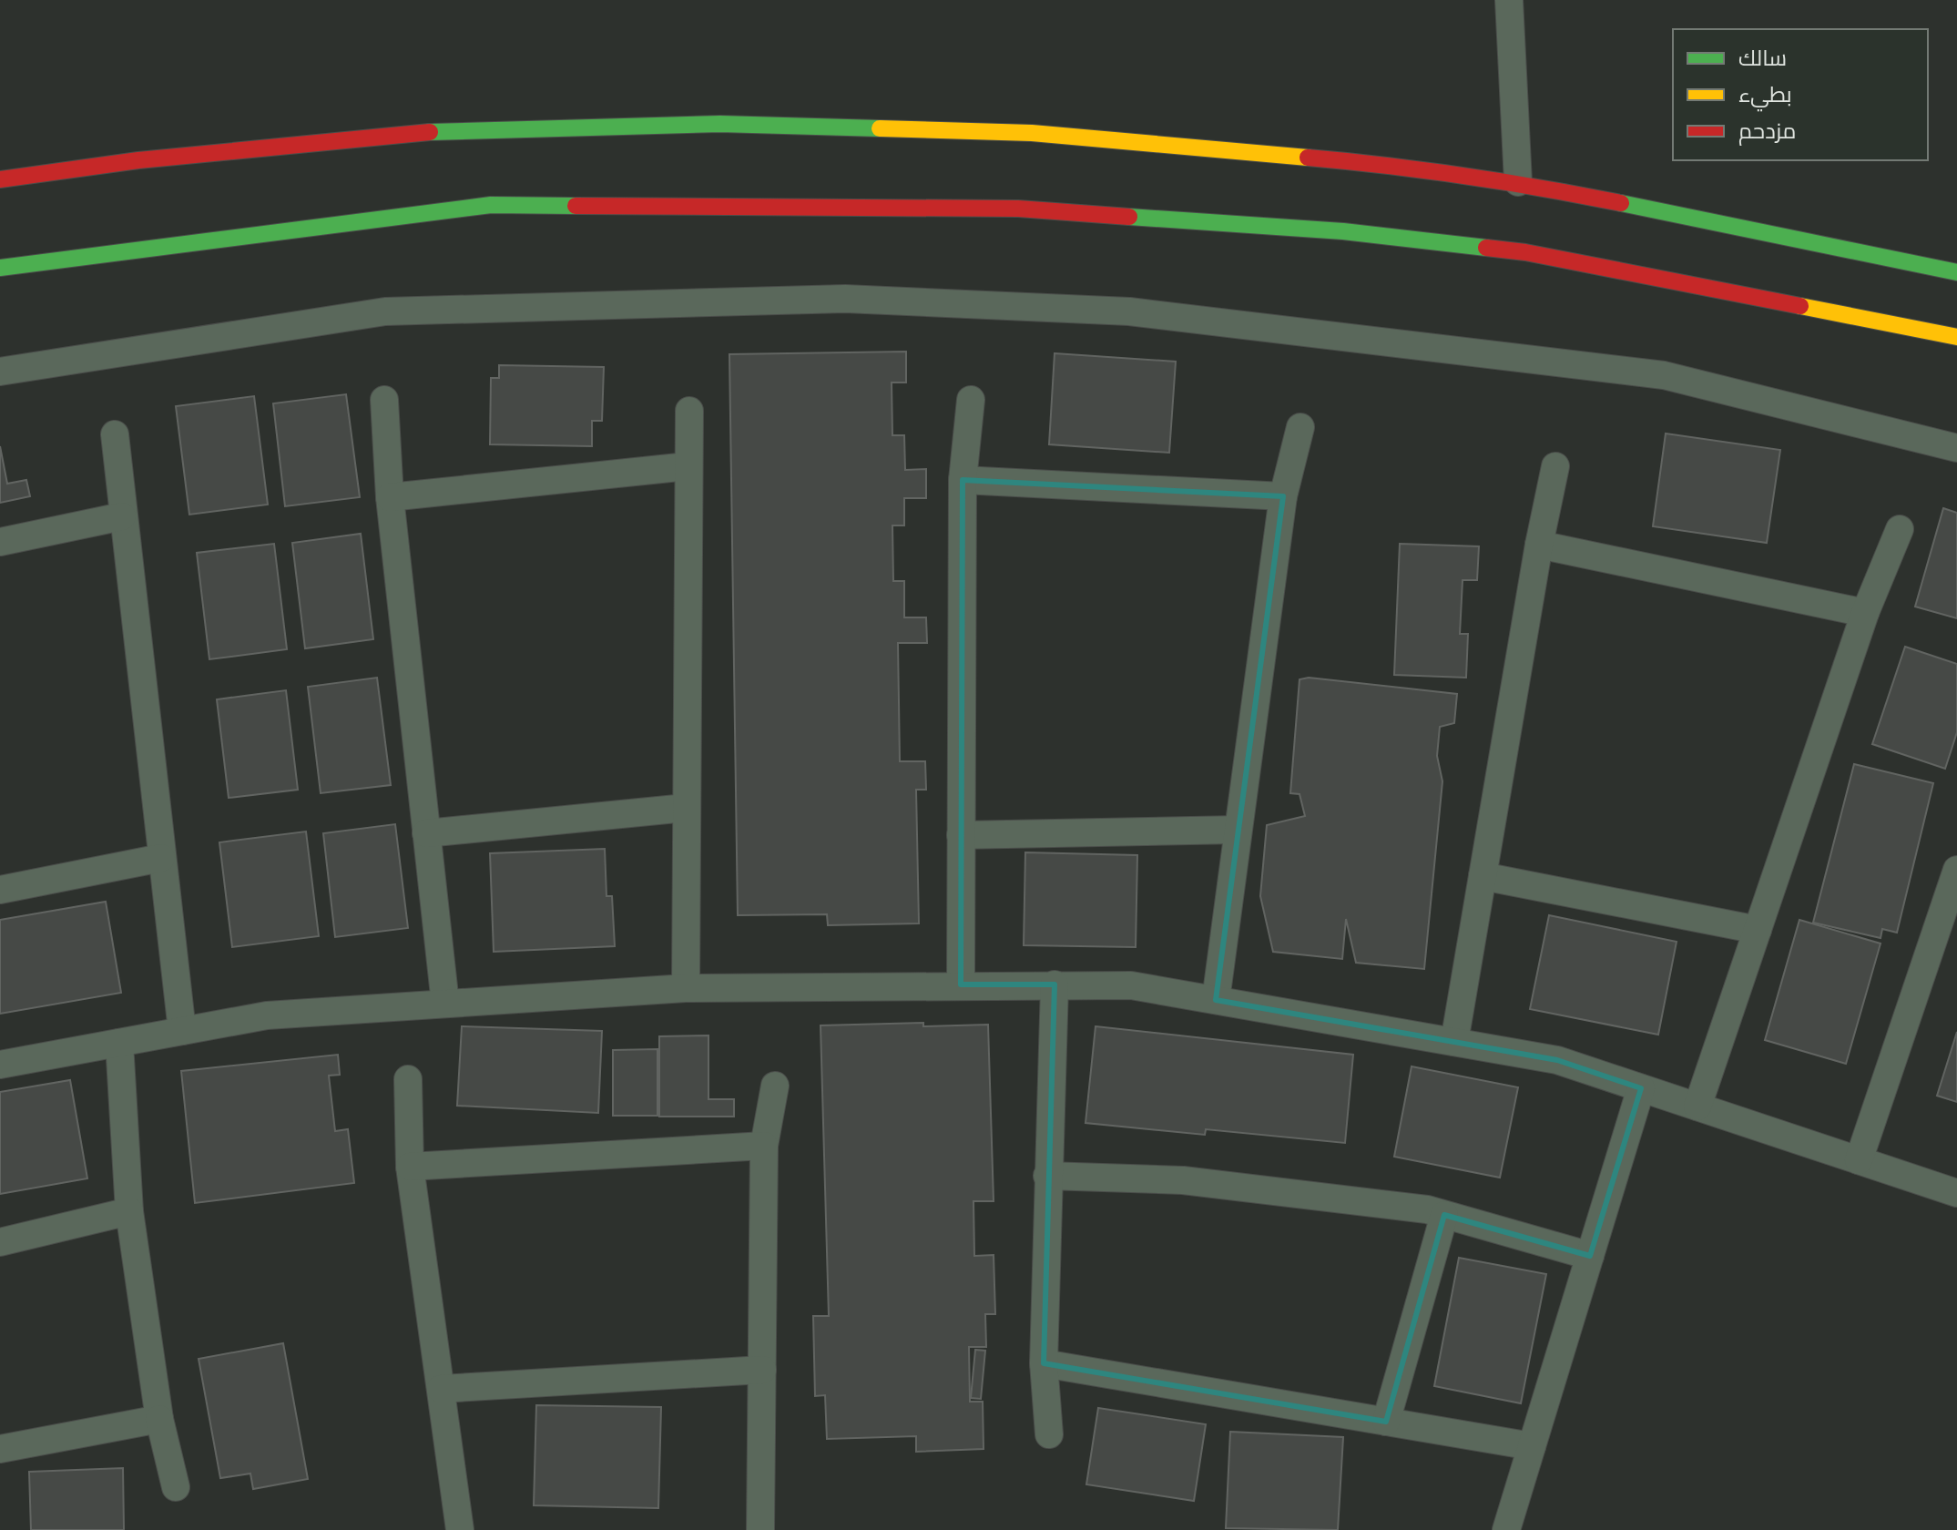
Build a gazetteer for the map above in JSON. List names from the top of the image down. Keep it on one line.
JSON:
{"legend":["سالك","بطيء","مزدحم"]}
